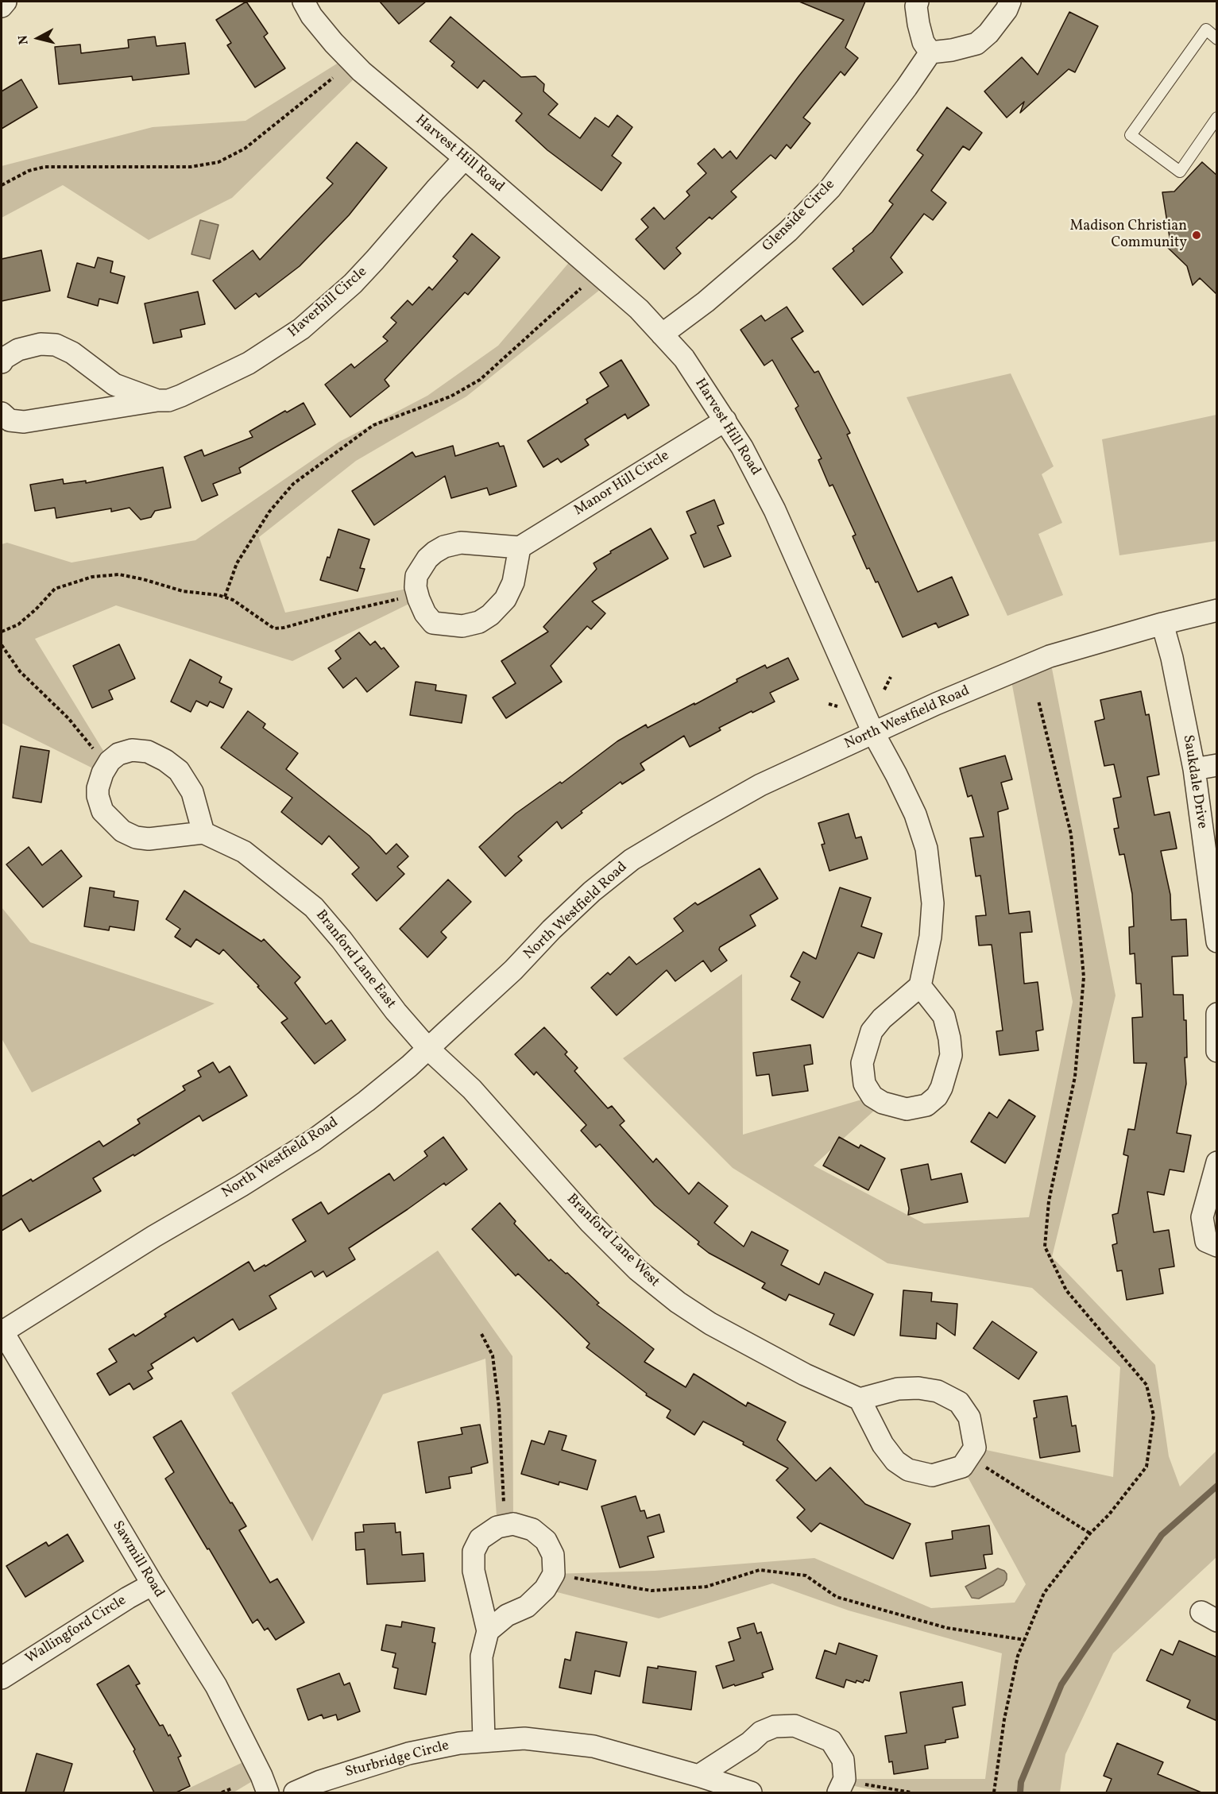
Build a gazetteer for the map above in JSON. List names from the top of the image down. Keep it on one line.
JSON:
{"streets":{"street":["Harvest Hill Road","Glenside Circle","Haverhill Circle","Manor Hill Circle","North Westfield Road","Saukdale Drive","Branford Lane East","Branford Lane West","Sawmill Road","Wallingford Circle","Sturbridge Circle"]},"crossings":[["Harvest Hill Road","Glenside Circle"],["Harvest Hill Road","Haverhill Circle"],["Harvest Hill Road","Manor Hill Circle"],["Harvest Hill Road","North Westfield Road"],["North Westfield Road","Saukdale Drive"],["North Westfield Road","Branford Lane East"],["North Westfield Road","Branford Lane West"],["North Westfield Road","Sawmill Road"],["Branford Lane East","Branford Lane West"],["Sawmill Road","Wallingford Circle"]],"places":["Madison Christian Community"],"north":"left"}
